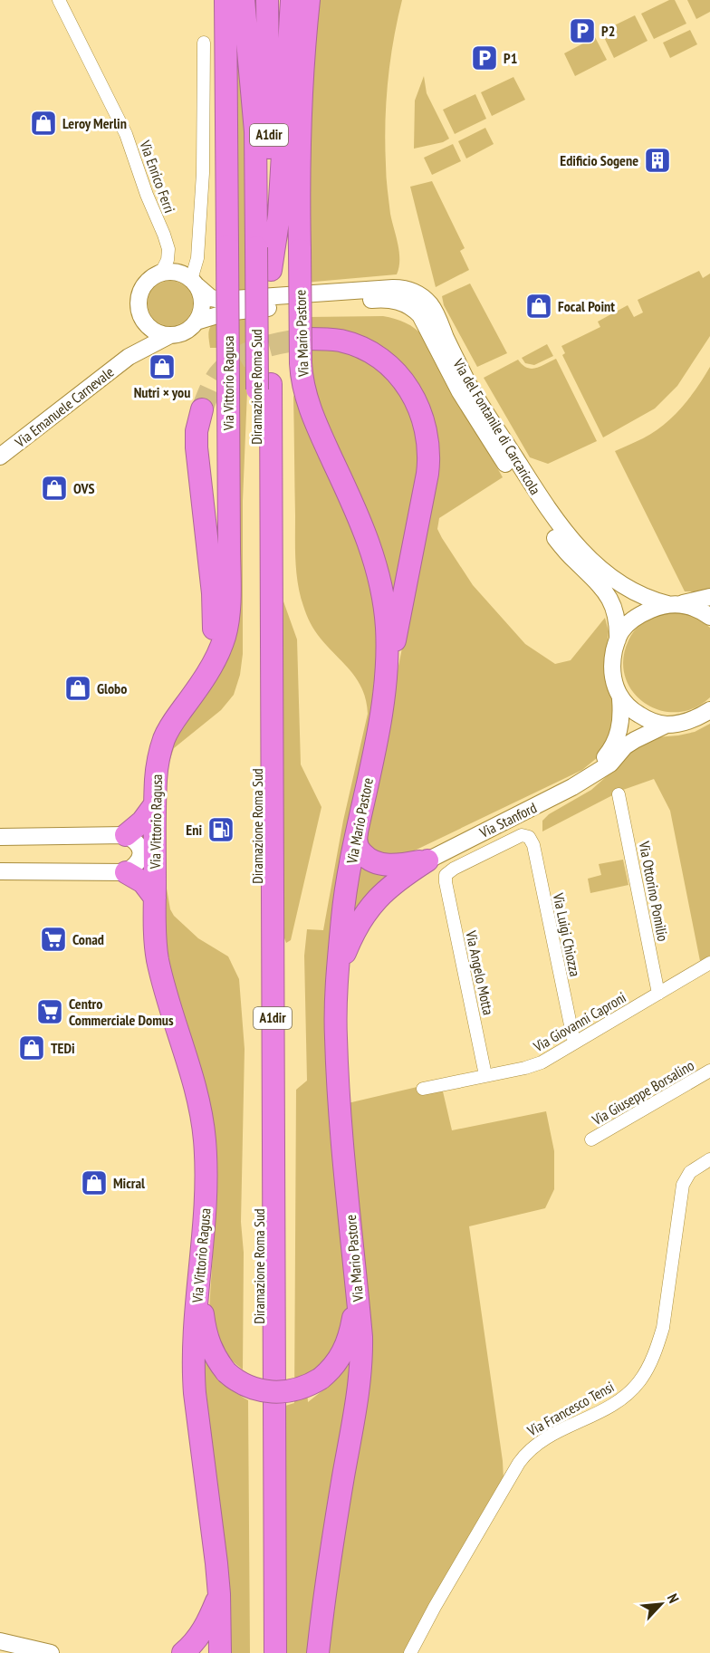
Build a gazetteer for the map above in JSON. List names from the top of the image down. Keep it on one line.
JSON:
{"streets":{"highway":["A1dir","Via Mario Pastore","Via Vittorio Ragusa","Diramazione Roma Sud"],"street":["Via Enrico Ferri","Via Emanuele Carnevale","Via del Fontanile di Carcaricola","Via Stanford","Via Ottorino Pomilio","Via Luigi Chiozza","Via Angelo Motta","Via Giovanni Caproni","Via Giuseppe Borsalino","Via Francesco Tensi"]},"crossings":[["A1dir","Diramazione Roma Sud"],["Via Enrico Ferri","Via Emanuele Carnevale"],["Via Enrico Ferri","Via del Fontanile di Carcaricola"],["Via Emanuele Carnevale","Via del Fontanile di Carcaricola"],["Via Ottorino Pomilio","Via Giovanni Caproni"],["Via Luigi Chiozza","Via Angelo Motta"],["Via Luigi Chiozza","Via Giovanni Caproni"],["Via Angelo Motta","Via Giovanni Caproni"]],"places":{"parking":["P2","P1"],"shop":["Leroy Merlin","Focal Point","Nutri × you","OVS","Globo","TEDi","Micral"],"building":["Edificio Sogene"],"fuel station":["Eni"],"supermarket":["Conad","Centro Commerciale Domus"]},"north":"top right"}
